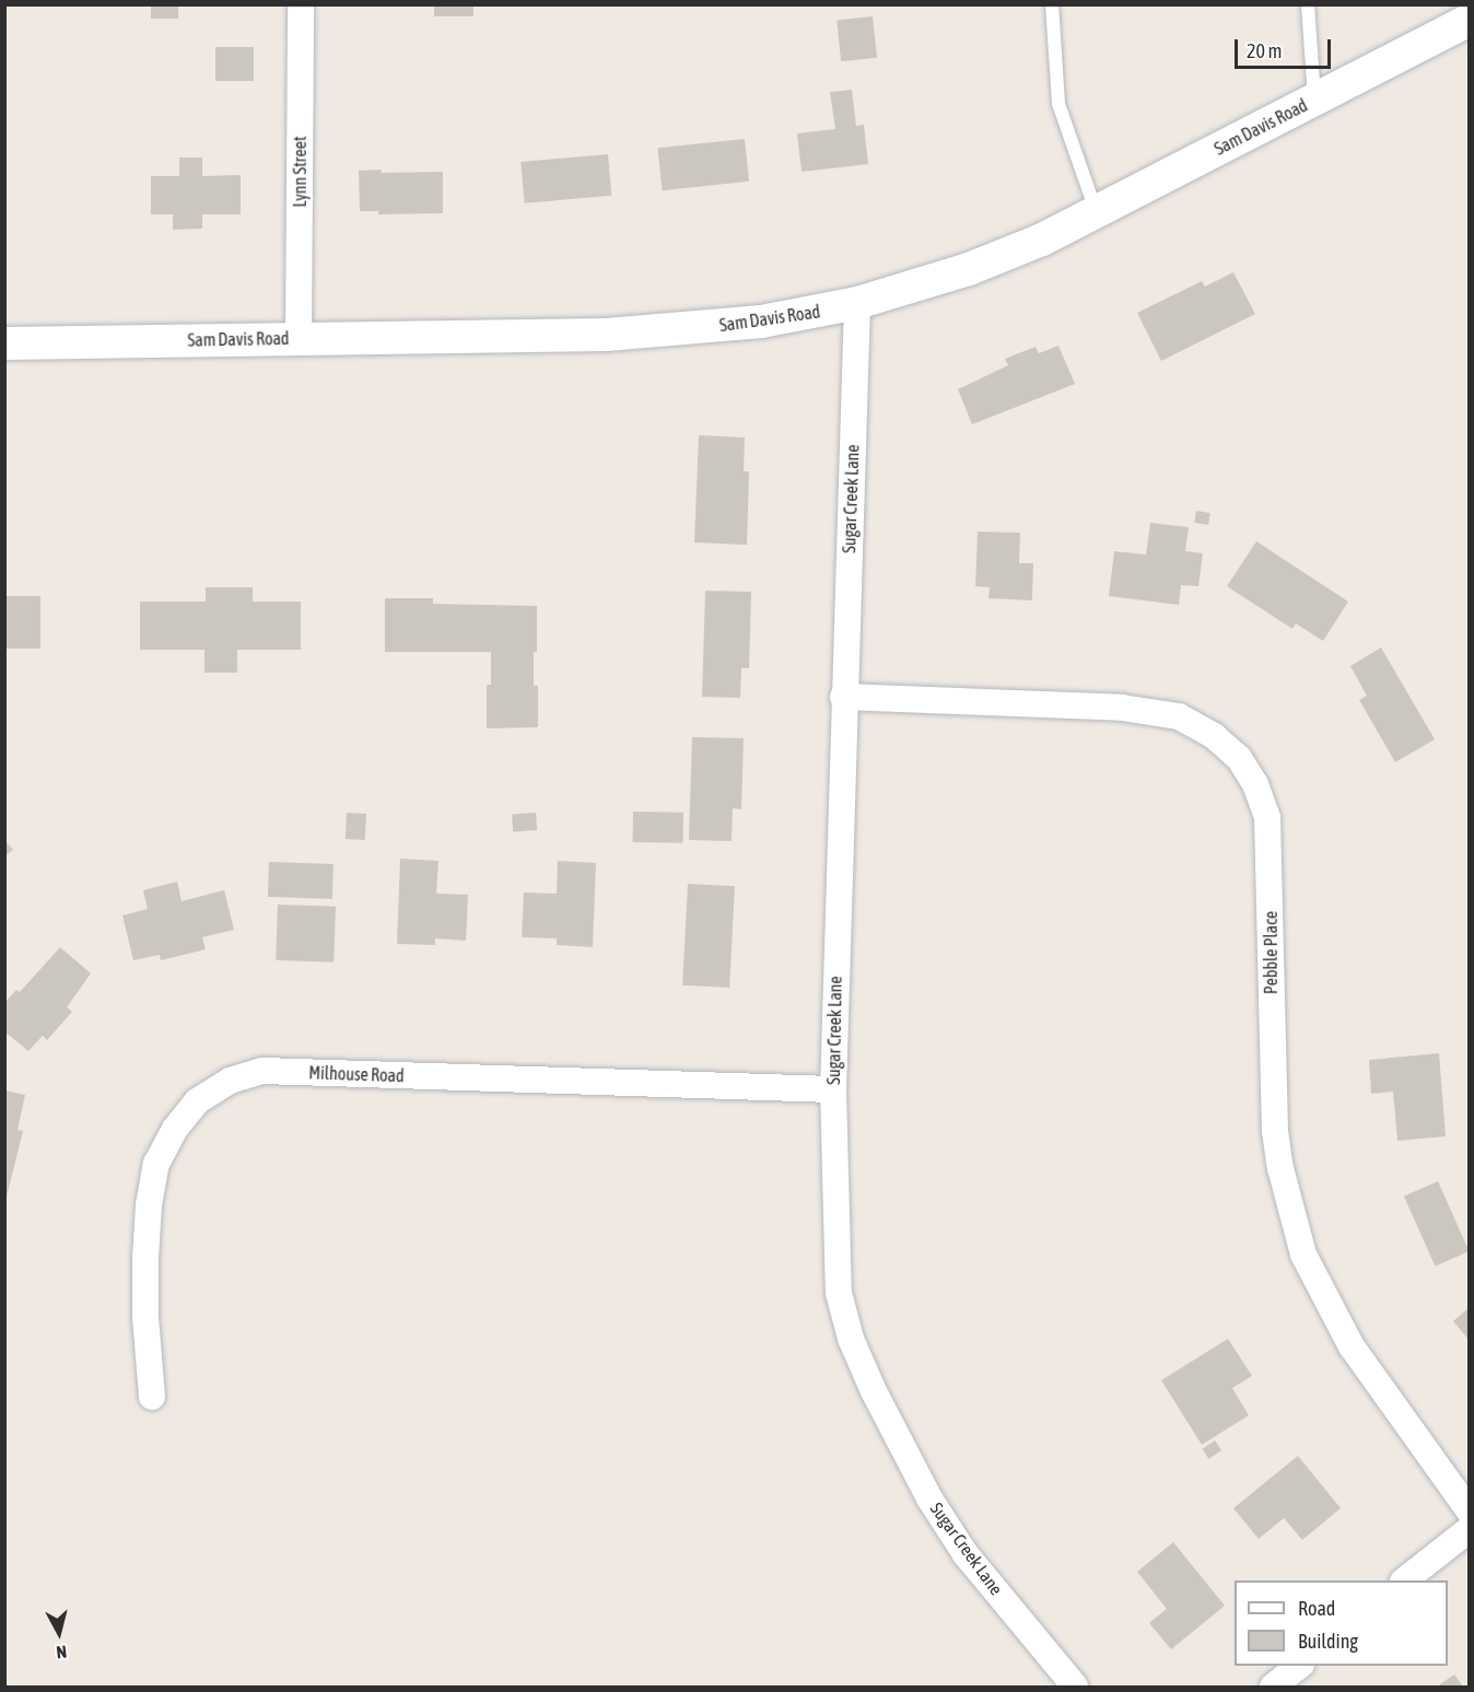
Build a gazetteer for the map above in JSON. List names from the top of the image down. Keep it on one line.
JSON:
{"streets":{"street":["Sam Davis Road","Lynn Street","Sugar Creek Lane","Pebble Place","Milhouse Road"]},"crossings":[["Sam Davis Road","Lynn Street"],["Sam Davis Road","Sugar Creek Lane"],["Sugar Creek Lane","Pebble Place"],["Sugar Creek Lane","Milhouse Road"]],"legend":["Road","Building"],"scale_bar":"20 m","north":"bottom"}
